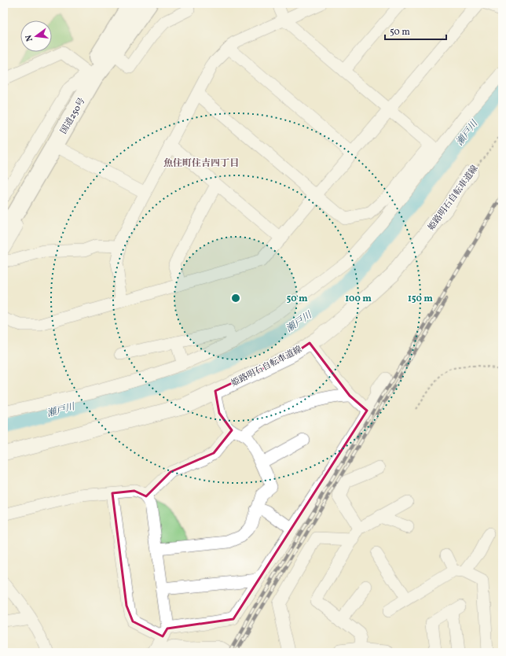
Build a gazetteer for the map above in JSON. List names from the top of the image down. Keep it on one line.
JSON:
{"streets":{"highway":["国道250号"],"main road":["姫路明石自転車道線"]},"districts":["魚住町住吉四丁目"],"water":["瀬戸川"],"scale_bar":"50 m","north":"left","rings":["50 m","100 m","150 m"]}
